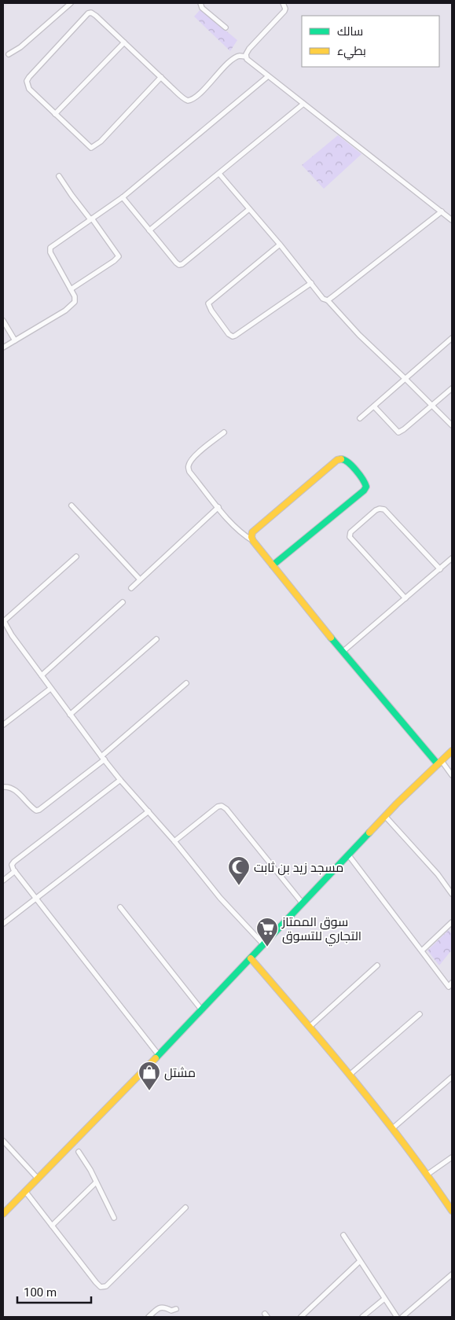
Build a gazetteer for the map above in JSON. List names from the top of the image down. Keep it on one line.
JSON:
{"places":{"mosque":["مسجد زيد بن ثابت"],"supermarket":["سوق الممتاز التجاري للتسوق"],"shop":["مشتل"]},"legend":["سالك","بطيء"],"scale_bar":"100 m"}
